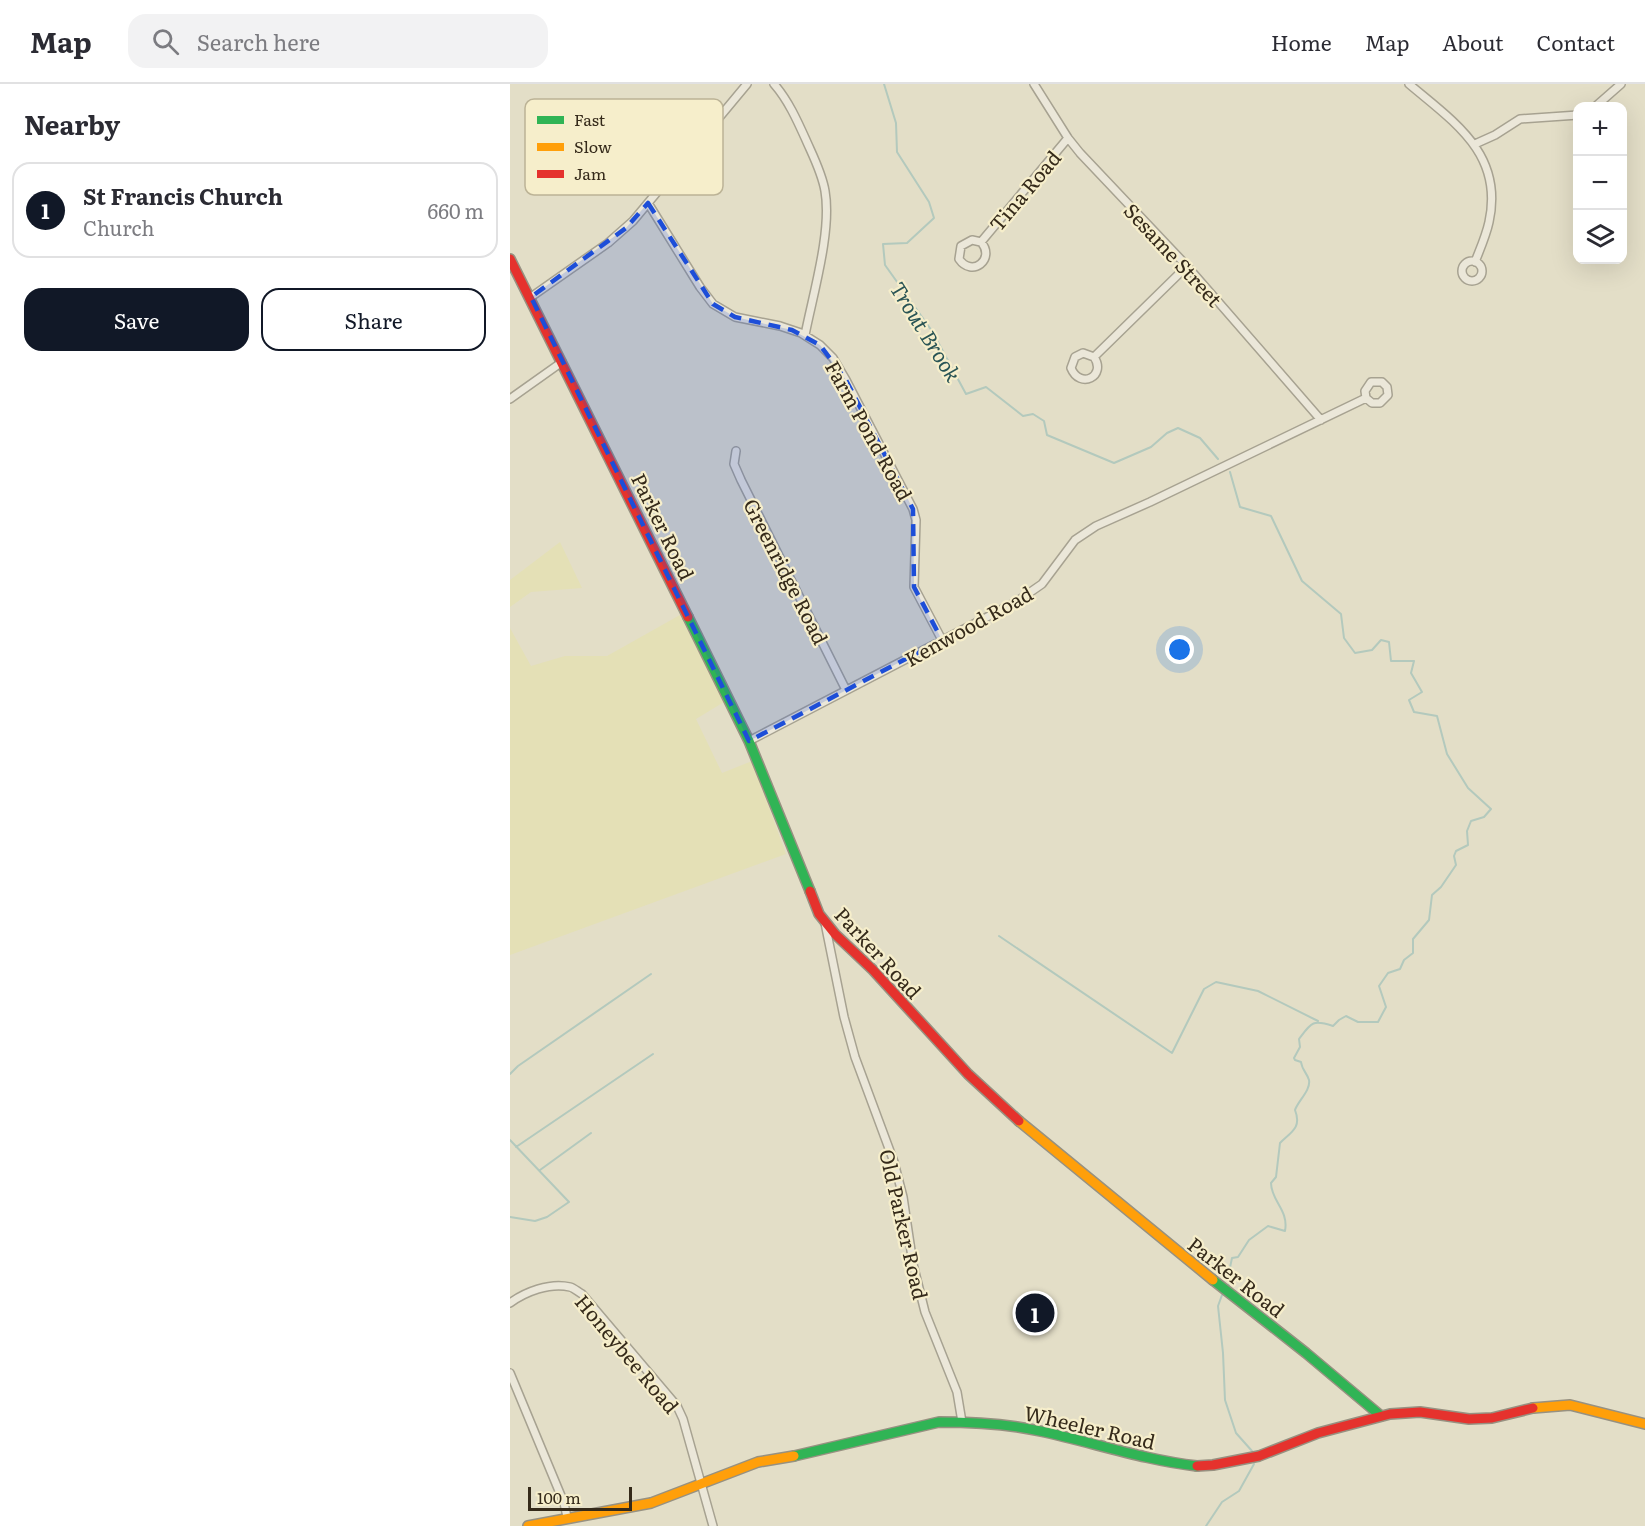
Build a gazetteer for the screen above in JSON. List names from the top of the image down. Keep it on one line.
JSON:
{"streets":{"street":["Tina Road","Sesame Street","Farm Pond Road","Parker Road","Greenridge Road","Kenwood Road","Old Parker Road","Honeybee Road","Wheeler Road"]},"crossings":[["Tina Road","Sesame Street"],["Sesame Street","Kenwood Road"],["Farm Pond Road","Kenwood Road"],["Parker Road","Kenwood Road"],["Parker Road","Old Parker Road"],["Parker Road","Wheeler Road"],["Greenridge Road","Kenwood Road"],["Old Parker Road","Wheeler Road"],["Honeybee Road","Wheeler Road"]],"water":["Trout Brook"],"legend":["Fast","Slow","Jam"],"scale_bar":"100 m","page":{"header":"Map","search":"Search here","nav":["Home","Map","About","Contact"],"heading":"Nearby","map_buttons":["+","−"],"list":[{"mark":"1","name":"St Francis Church","note":"Church","value":"660 m"}],"buttons":["Save","Share"],"pins":"1","scale":"100 m"}}
